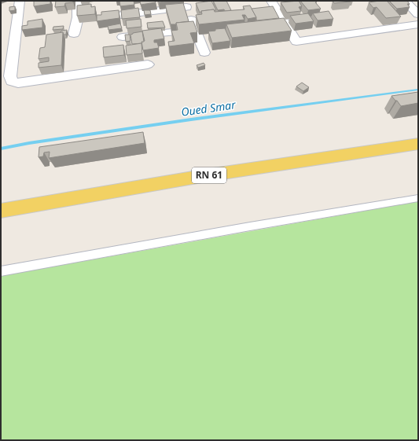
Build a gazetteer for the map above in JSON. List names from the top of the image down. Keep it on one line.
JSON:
{"streets":{"main road":["RN 61"]},"water":["Oued Smar"]}
